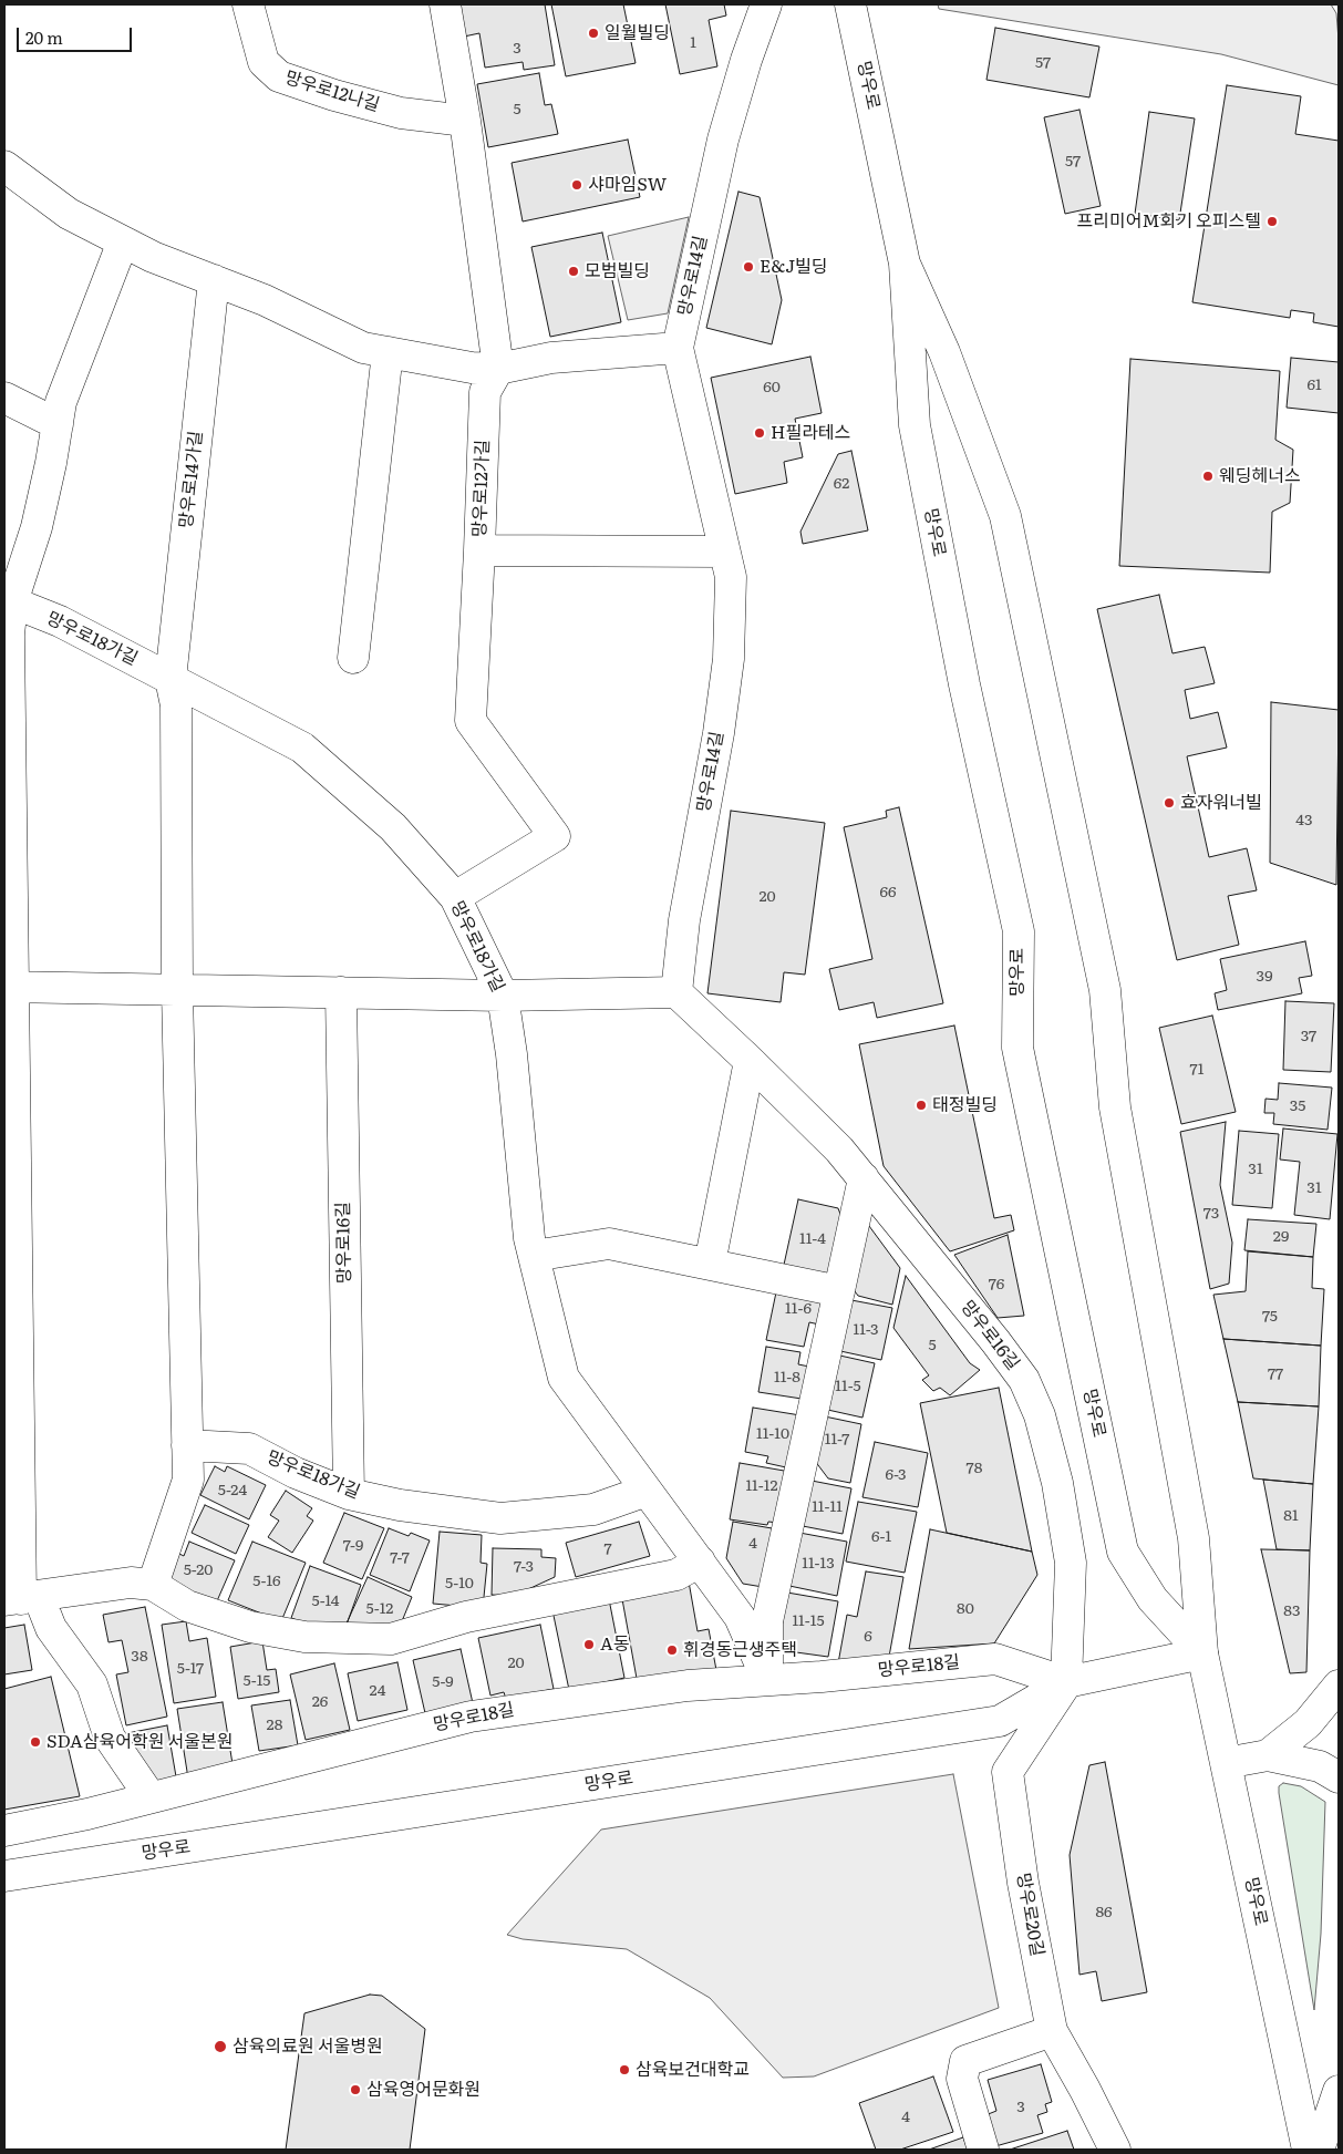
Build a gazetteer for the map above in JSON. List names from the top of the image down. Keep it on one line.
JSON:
{"streets":{"street":["망우로","망우로12나길","망우로14길","망우로14가길","망우로12가길","망우로18가길","망우로16길","망우로18길","망우로20길"]},"crossings":[["망우로","망우로16길"],["망우로","망우로18길"],["망우로","망우로20길"],["망우로14길","망우로16길"],["망우로14가길","망우로18가길"],["망우로12가길","망우로18가길"],["망우로18가길","망우로16길"],["망우로18가길","망우로18길"],["망우로16길","망우로18길"],["망우로16길","망우로20길"],["망우로18길","망우로20길"]],"places":["일월빌딩","샤마임SW","프리미어M회기 오피스텔","E&J빌딩","모범빌딩","H필라테스","웨딩헤너스","효자워너빌","태정빌딩","A동","휘경동근생주택","SDA삼육어학원 서울본원","삼육의료원 서울병원","삼육보건대학교","삼육영어문화원"],"house_numbers":["1","3","57","5","57","61","60","62","43","66","20","39","37","71","35","31","31","73","29","11-4","76","11-6","75","11-3","5","77","11-8","11-5","11-10","11-7","78","6-3","11-12","5-24","11-11","81","6-1","4","7-9","7","7-7","11-13","7-3","5-20","5-16","5-10","5-14","5-12","80","83","11-15","6","38","20","5-17","5-15","5-9","24","26","28","86","3","4"],"scale_bar":"20 m"}
